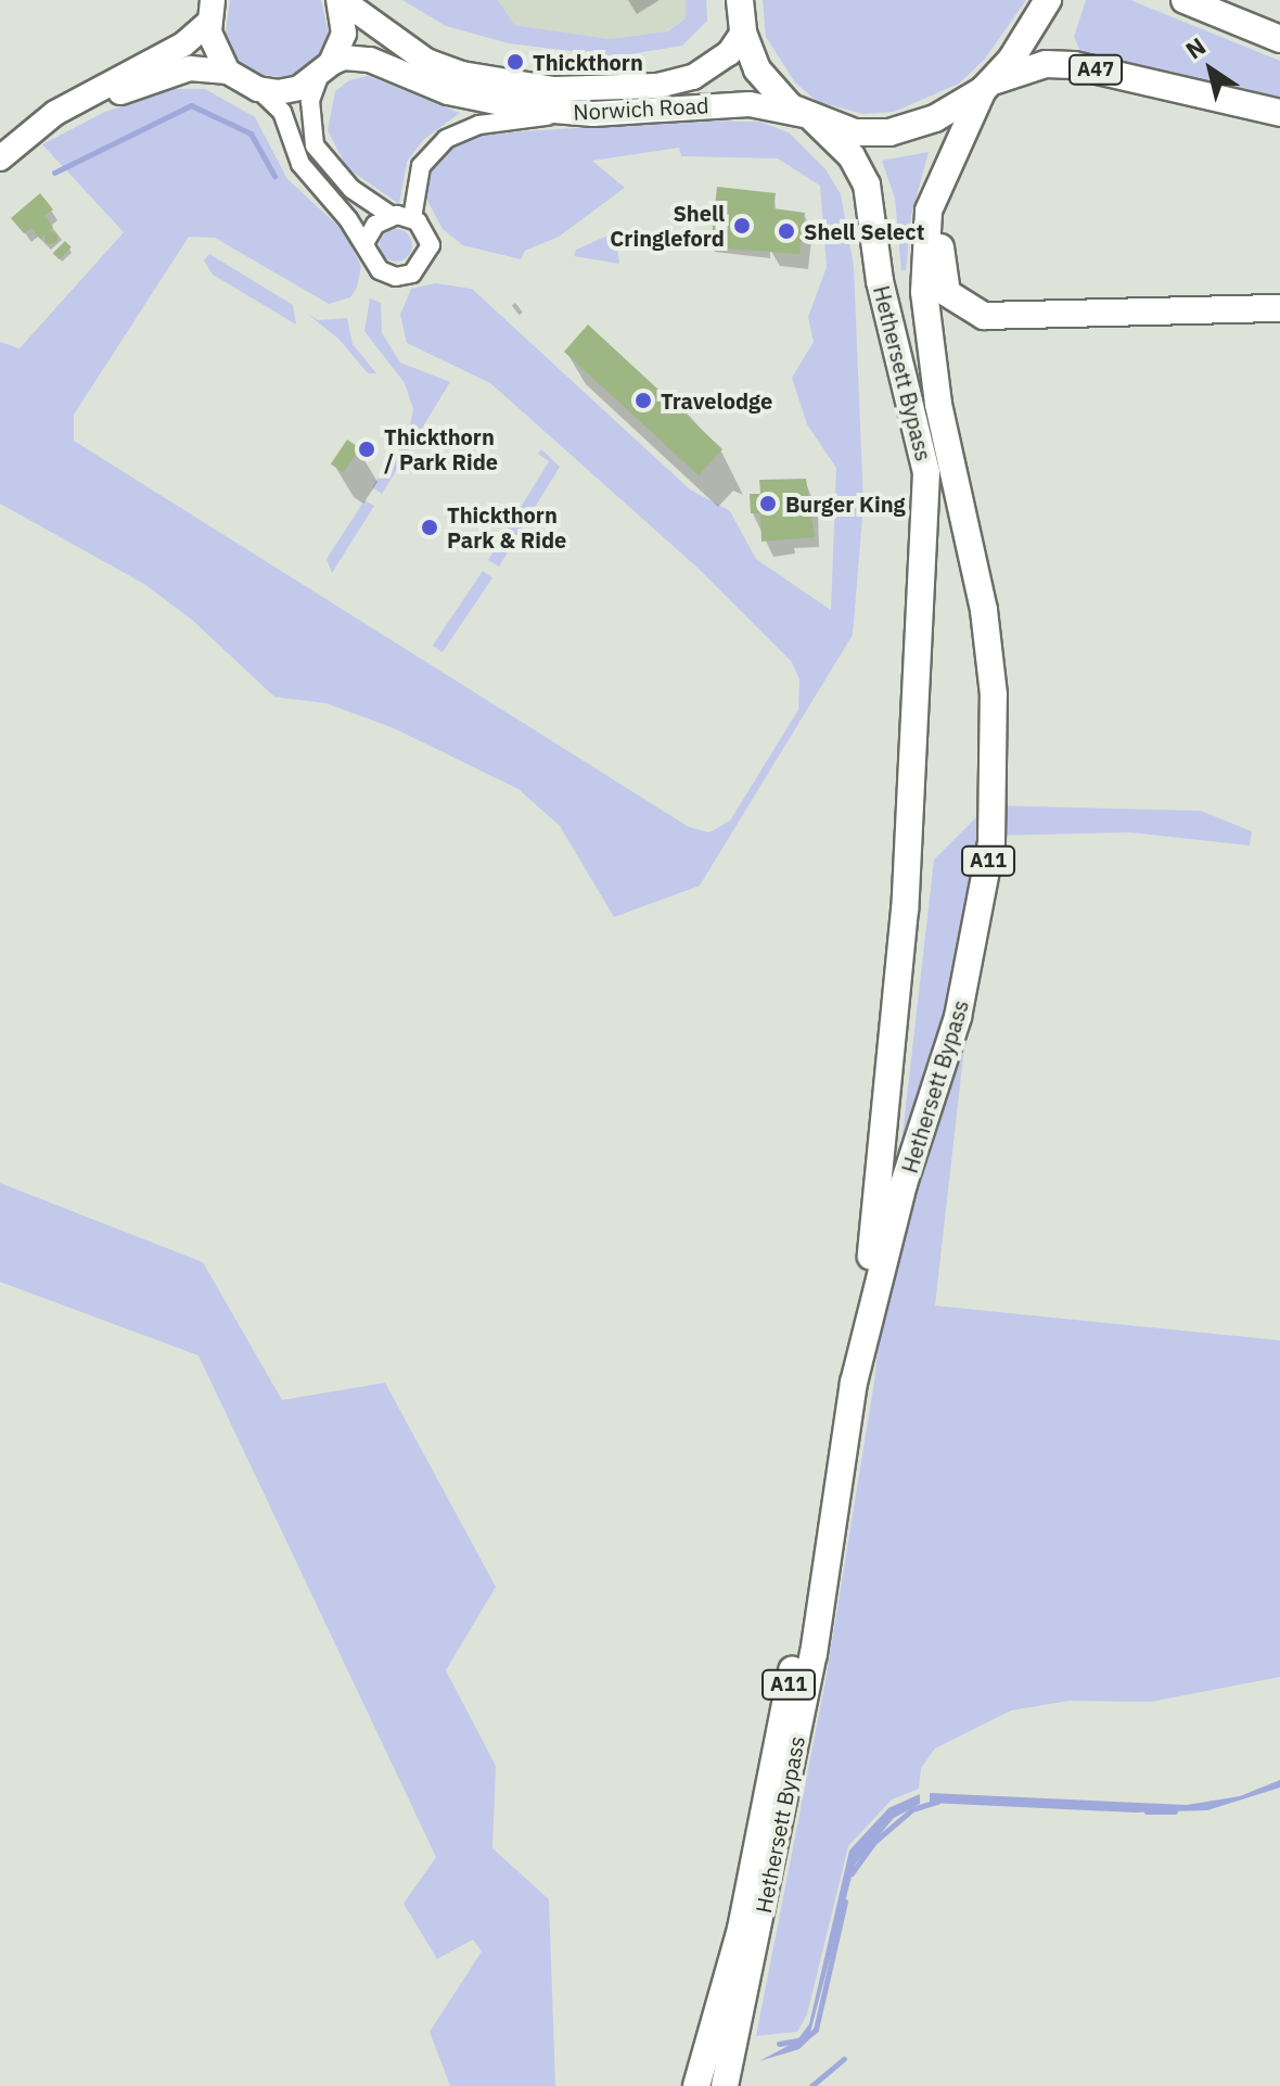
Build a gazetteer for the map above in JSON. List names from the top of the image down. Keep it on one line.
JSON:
{"streets":{"highway":["A47","Hethersett Bypass","A11"],"main road":["Norwich Road"]},"crossings":[["A47","Hethersett Bypass"],["Norwich Road","Hethersett Bypass"]],"places":["Thickthorn","Shell Cringleford","Shell Select","Travelodge","Thickthorn / Park Ride","Burger King","Thickthorn Park & Ride"],"north":"top left"}
